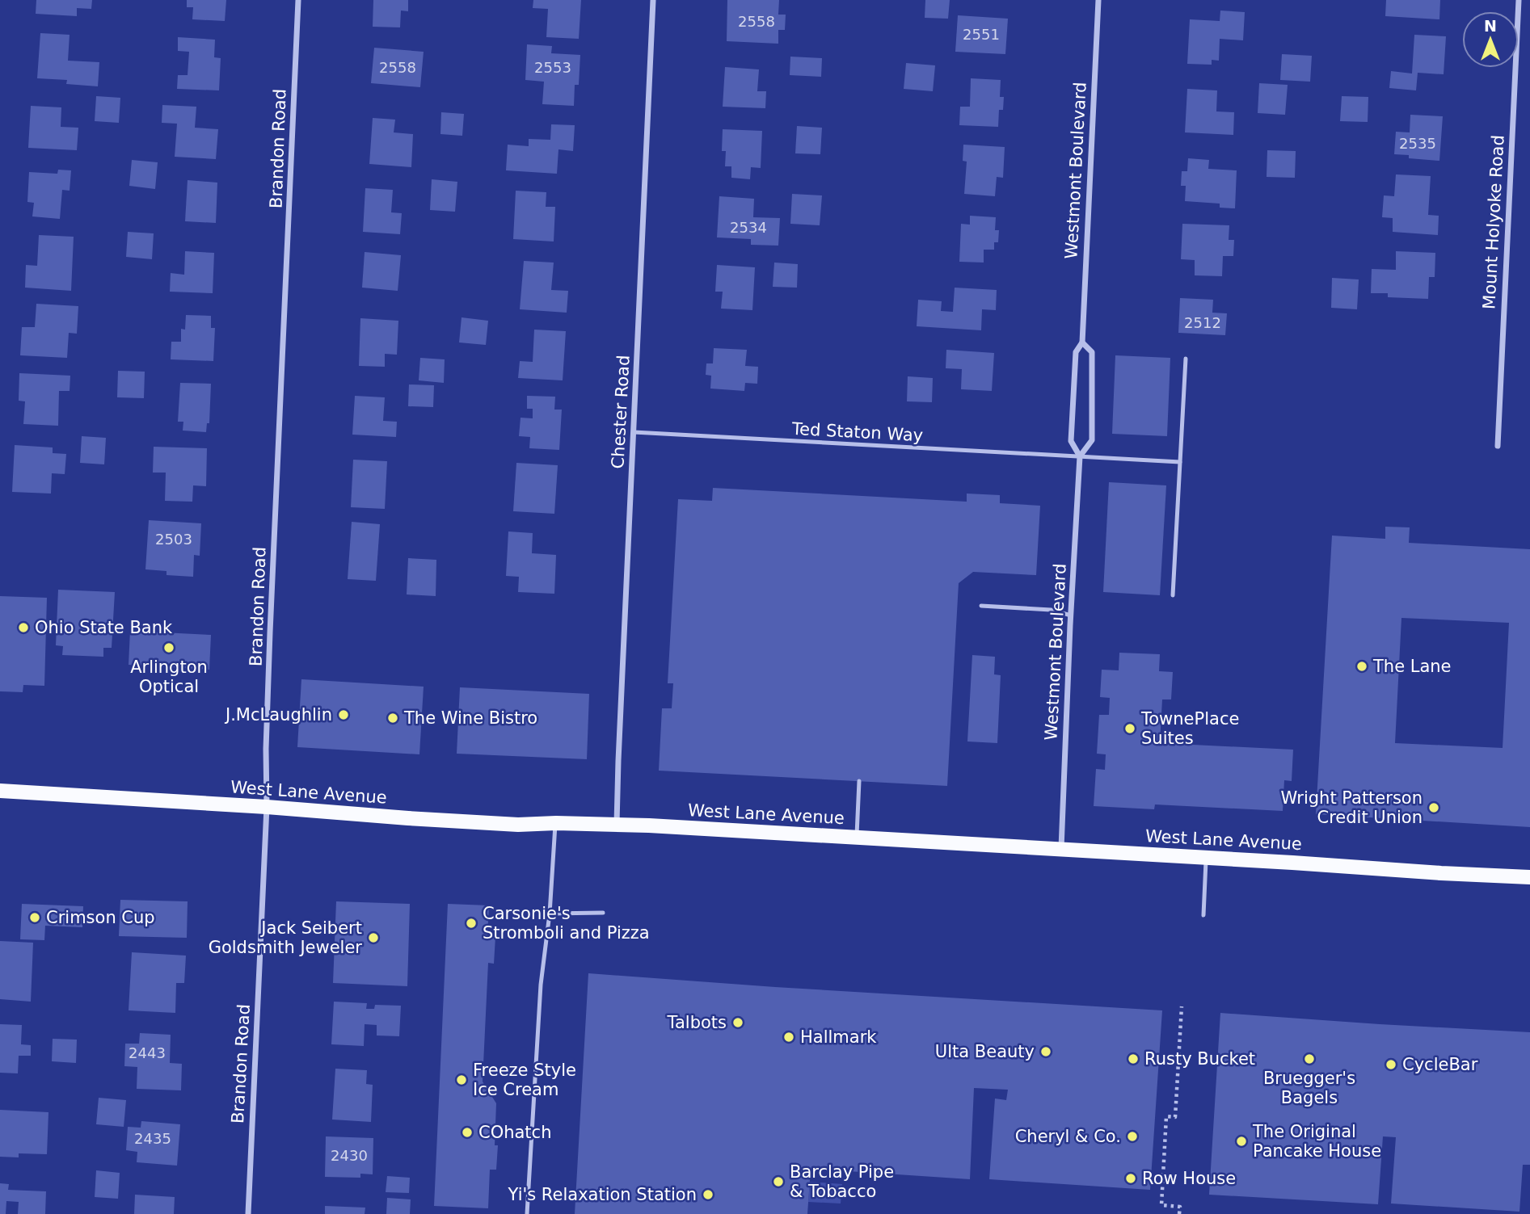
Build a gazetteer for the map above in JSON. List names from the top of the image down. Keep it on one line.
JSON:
{"streets":{"main road":["West Lane Avenue"],"street":["Brandon Road","Westmont Boulevard","Mount Holyoke Road","Chester Road"],"lane":["Ted Staton Way"]},"crossings":[["Brandon Road","West Lane Avenue"],["Westmont Boulevard","Ted Staton Way"],["Westmont Boulevard","West Lane Avenue"],["Chester Road","Ted Staton Way"],["Chester Road","West Lane Avenue"]],"places":["Ohio State Bank","Arlington Optical","The Lane","J.McLaughlin","The Wine Bistro","TownePlace Suites","Wright Patterson Credit Union","Crimson Cup","Carsonie's Stromboli and Pizza","Jack Seibert Goldsmith Jeweler","Talbots","Hallmark","Ulta Beauty","Rusty Bucket","Bruegger's Bagels","CycleBar","Freeze Style Ice Cream","COhatch","Cheryl & Co.","The Original Pancake House","Row House","Barclay Pipe & Tobacco","Yi's Relaxation Station"],"house_numbers":["2558","2551","2558","2553","2535","2534","2512","2503","2443","2435","2430"],"north":"top"}
